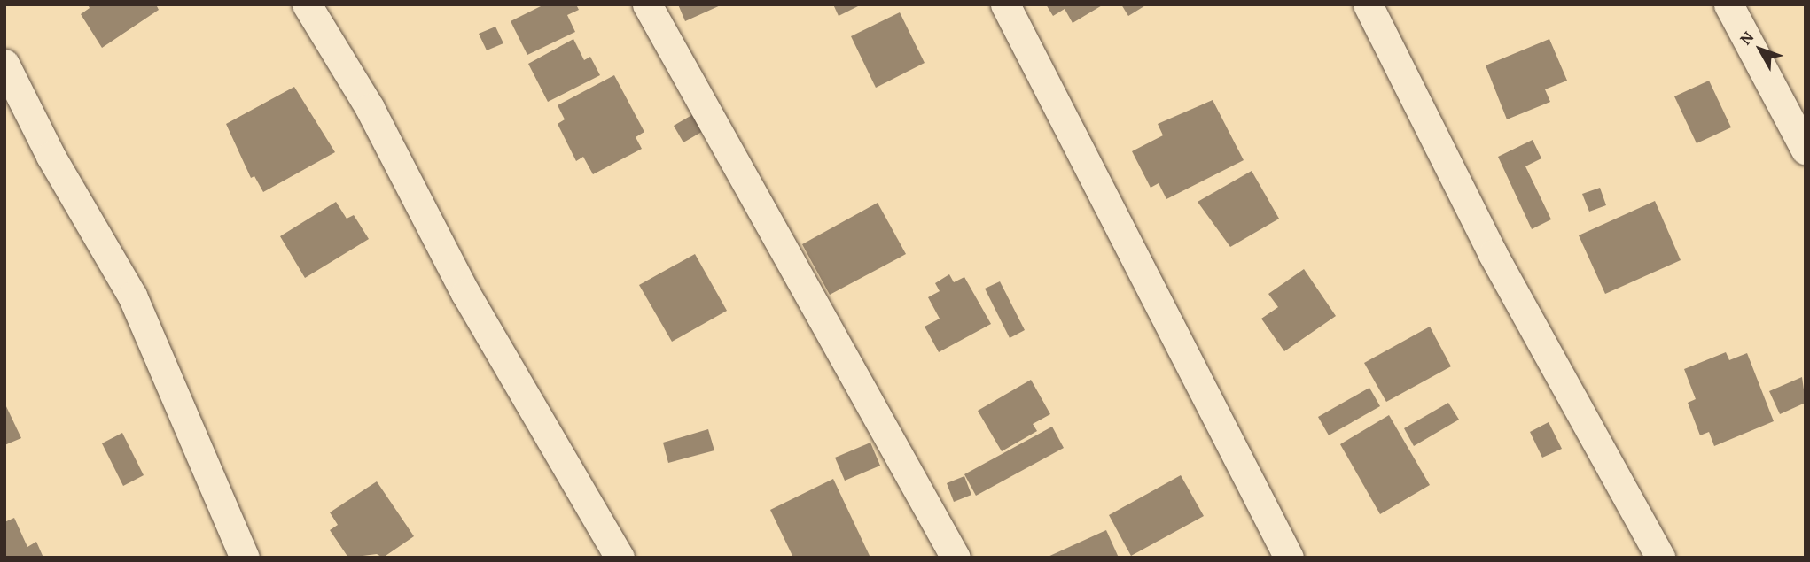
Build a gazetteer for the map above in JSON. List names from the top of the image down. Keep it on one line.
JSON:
{"north":"top left"}
